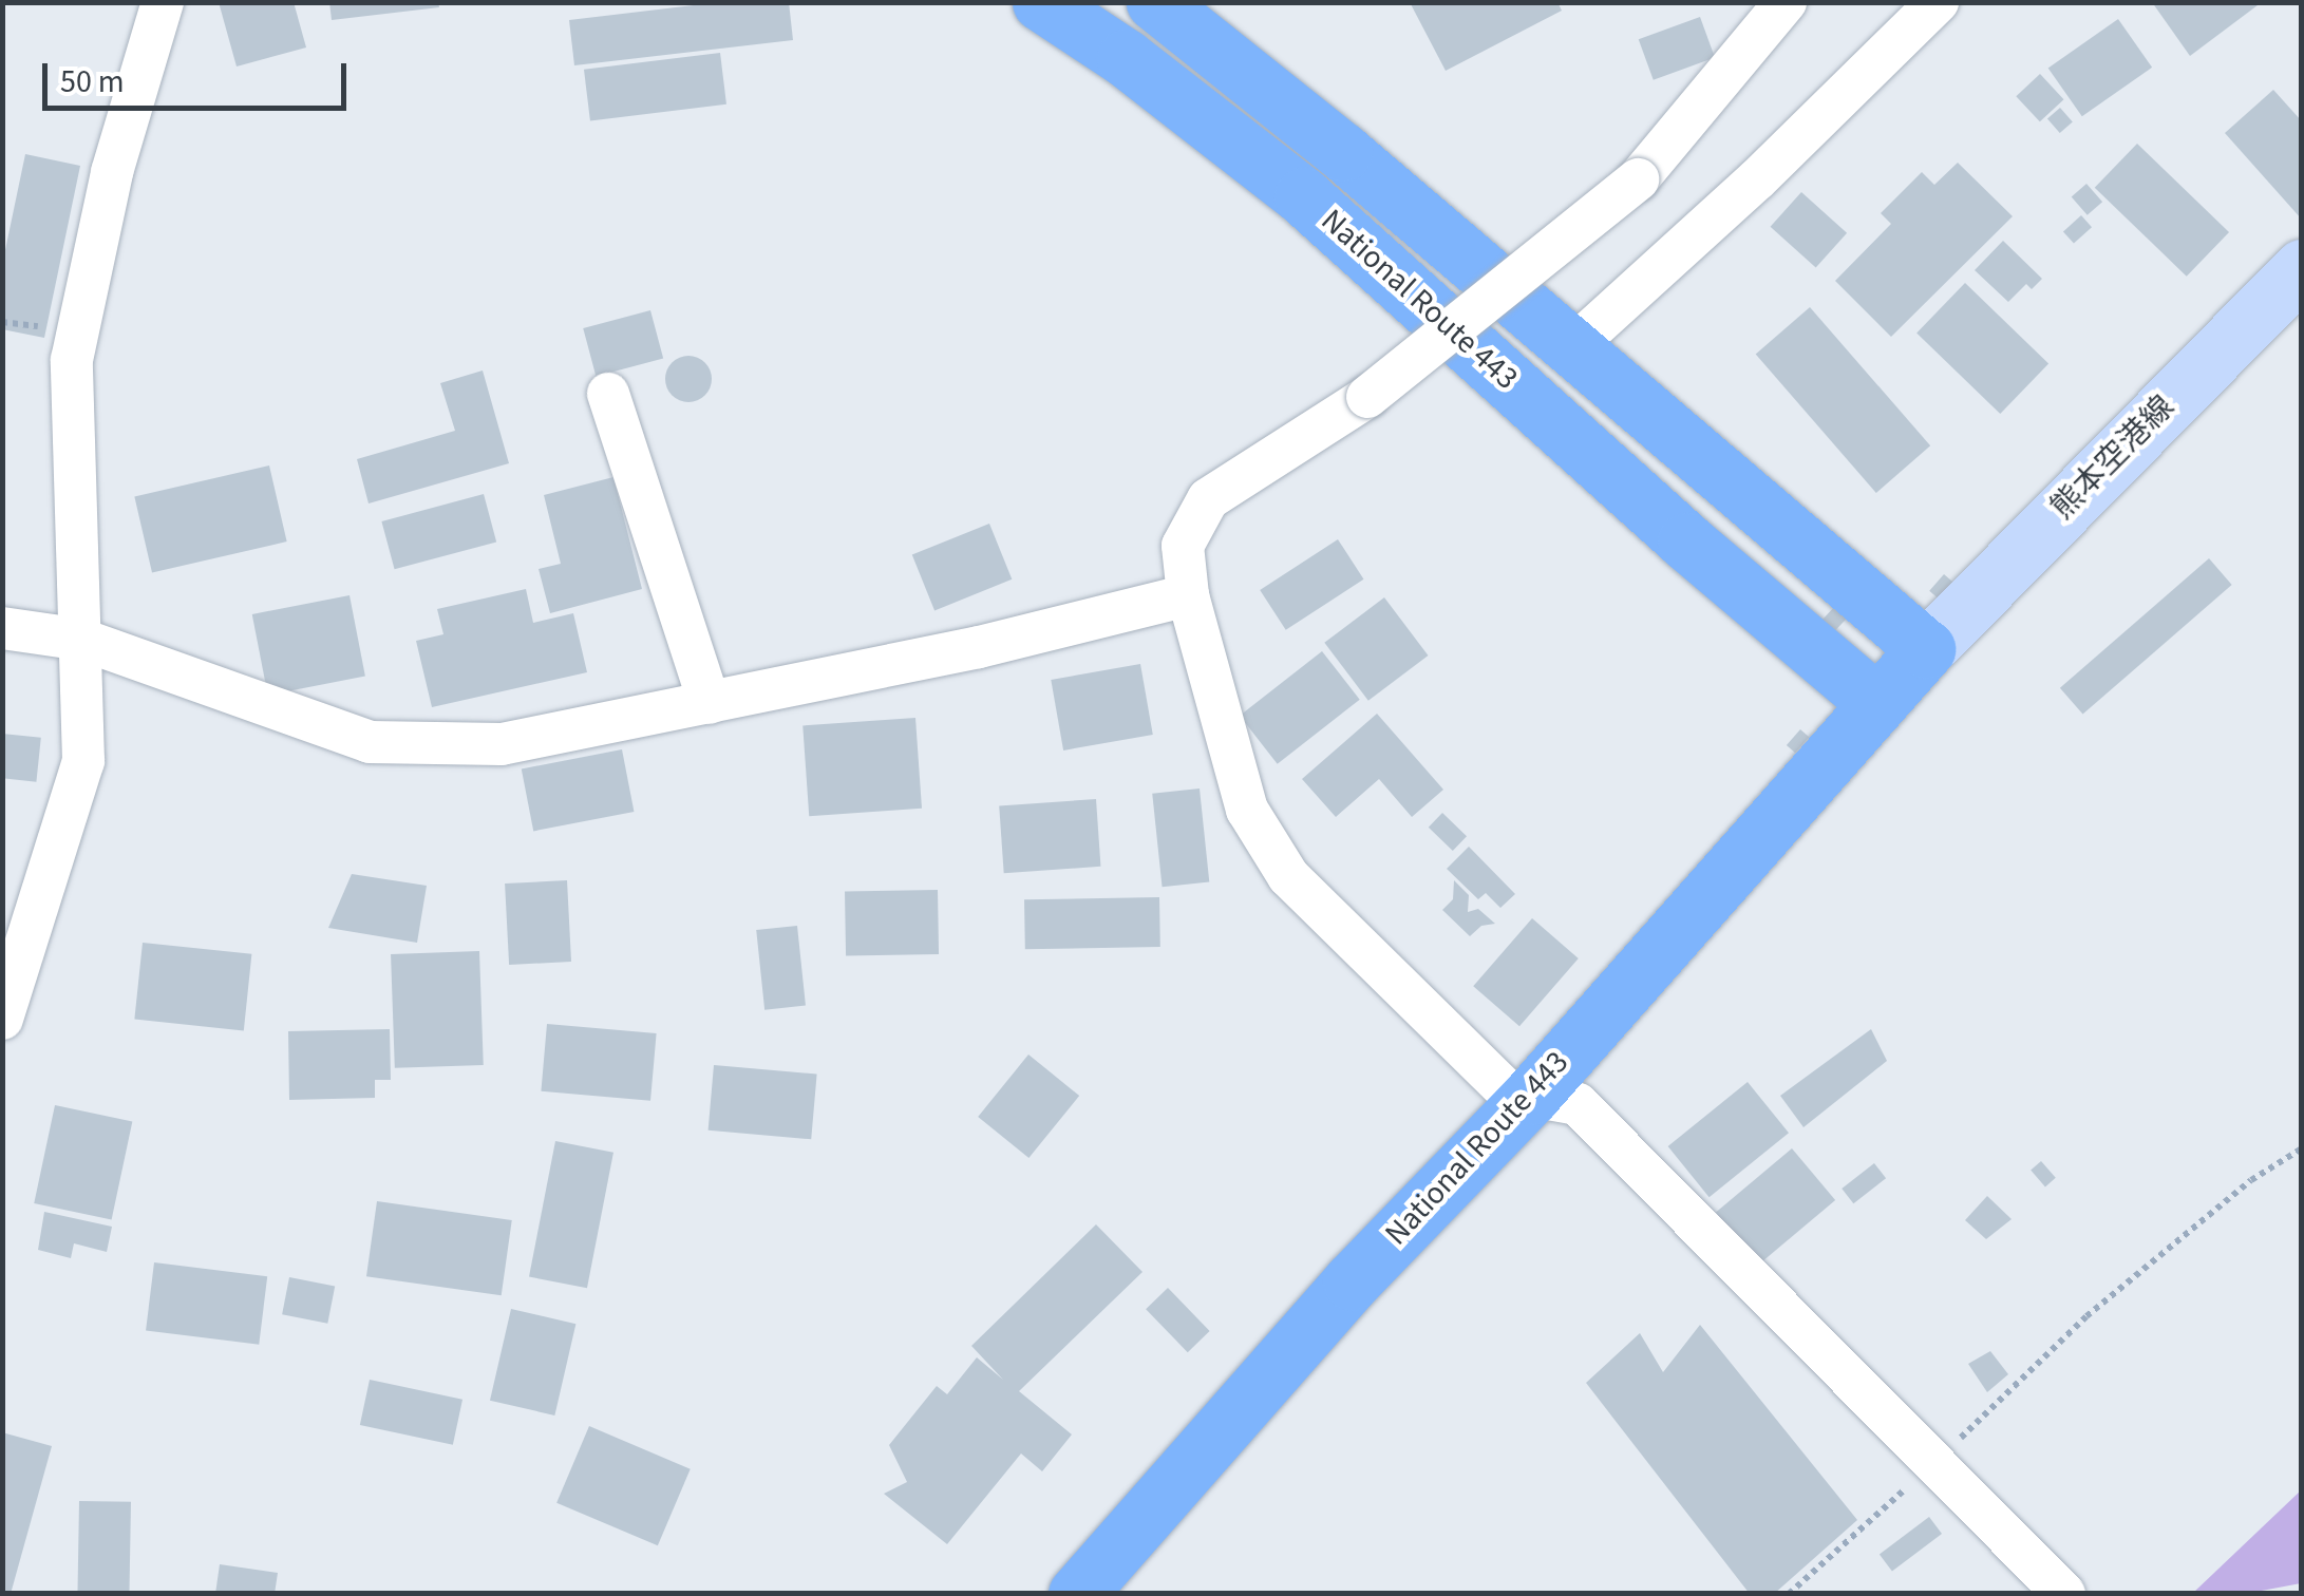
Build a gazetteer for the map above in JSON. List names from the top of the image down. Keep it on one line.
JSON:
{"streets":{"highway":["National Route 443"],"main road":["熊本空港線"]},"crossings":[["National Route 443","熊本空港線"]],"scale_bar":"50 m"}
